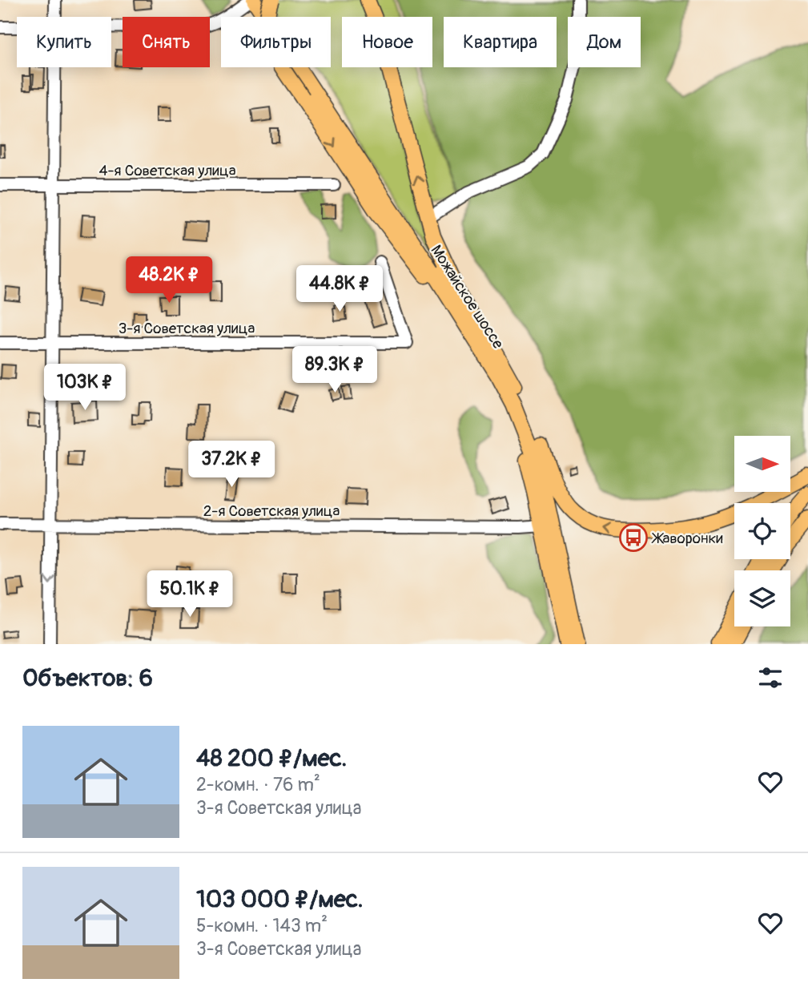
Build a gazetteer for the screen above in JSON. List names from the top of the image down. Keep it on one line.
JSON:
{"streets":{"main road":["Можайское шоссе"],"street":["4-я Советская улица","3-я Советская улица","2-я Советская улица"]},"places":{"bus stop":["Жаворонки"]},"north":"right","page":{"chip":["Купить","Снять","Фильтры","Новое","Квартира","Дом"],"price":["48.2K ₽","44.8K ₽","89.3K ₽","103K ₽","37.2K ₽","50.1K ₽"],"heading":"Объектов: 6","list":[{"name":"48 200 ₽/мес.","note":"2-комн. · 76 m² · 3-я Советская улица"},{"name":"103 000 ₽/мес.","note":"5-комн. · 143 m² · 3-я Советская улица"}]}}
